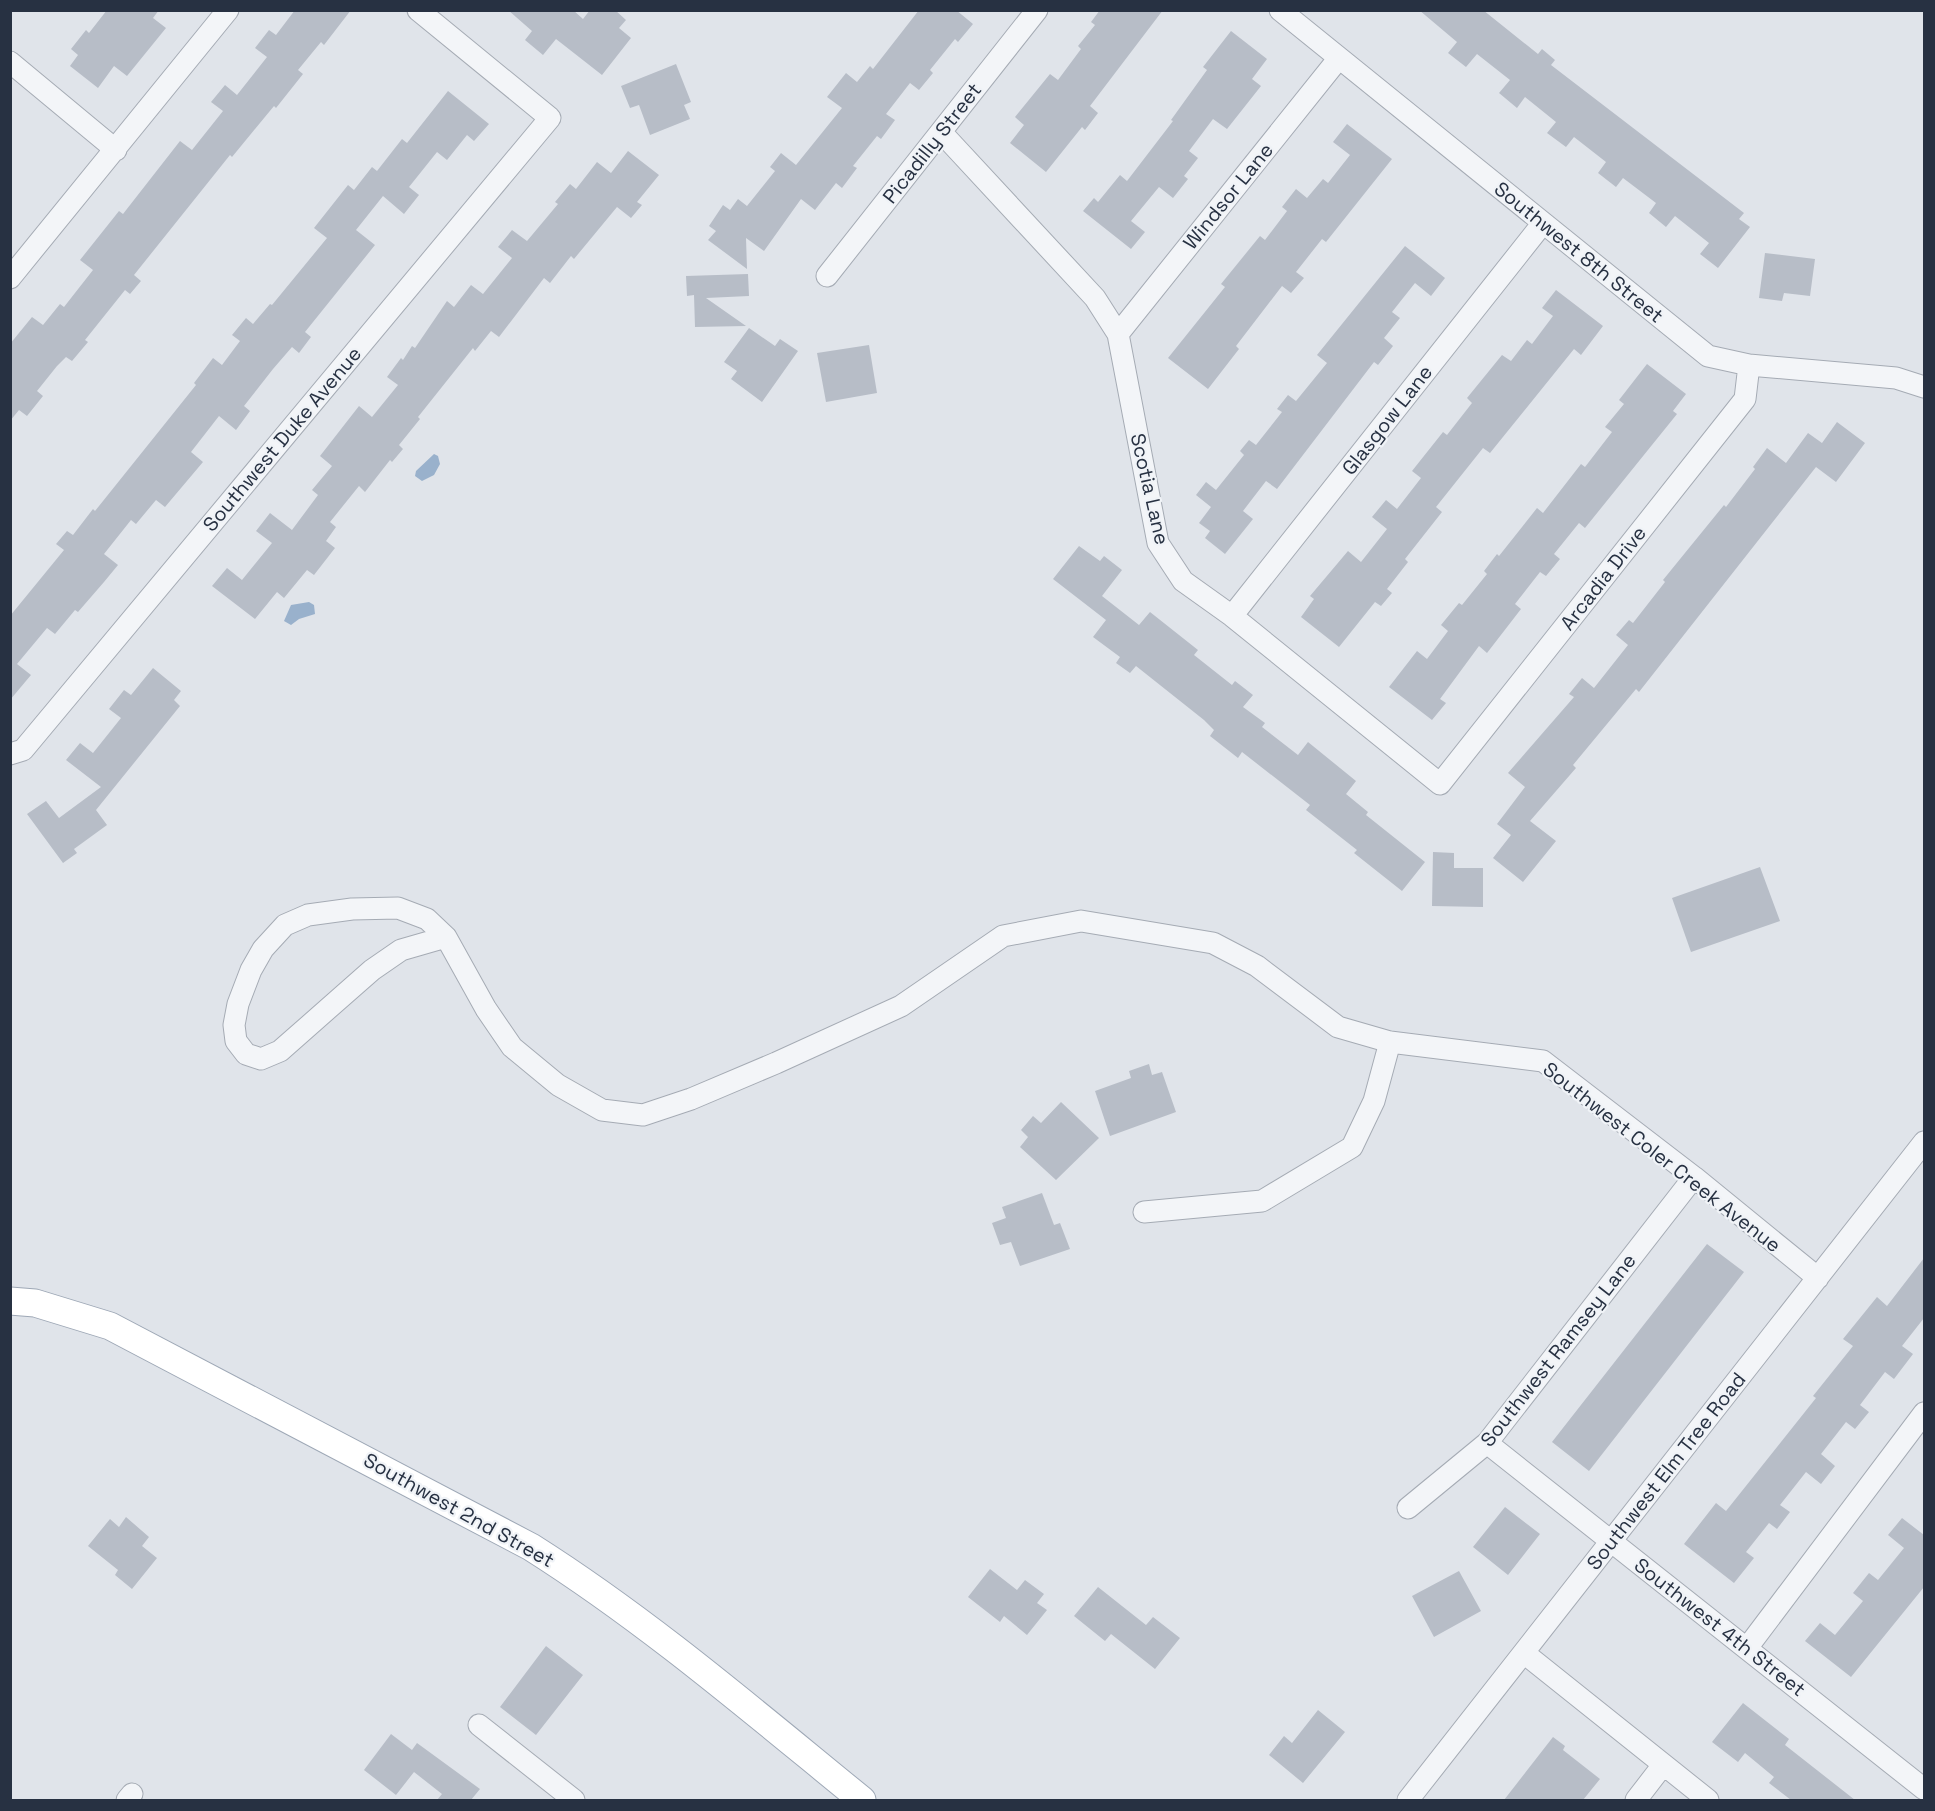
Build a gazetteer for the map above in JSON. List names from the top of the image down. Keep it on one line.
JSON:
{"streets":{"main road":["Southwest 2nd Street"],"street":["Picadilly Street","Windsor Lane","Southwest 8th Street","Glasgow Lane","Southwest Duke Avenue","Scotia Lane","Arcadia Drive","Southwest Coler Creek Avenue","Southwest Ramsey Lane","Southwest Elm Tree Road","Southwest 4th Street"]},"crossings":[["Picadilly Street","Scotia Lane"],["Windsor Lane","Southwest 8th Street"],["Windsor Lane","Scotia Lane"],["Southwest 8th Street","Glasgow Lane"],["Southwest 8th Street","Arcadia Drive"],["Glasgow Lane","Scotia Lane"],["Scotia Lane","Arcadia Drive"],["Southwest Coler Creek Avenue","Southwest Ramsey Lane"],["Southwest Coler Creek Avenue","Southwest Elm Tree Road"],["Southwest Ramsey Lane","Southwest 4th Street"],["Southwest Elm Tree Road","Southwest 4th Street"]]}
